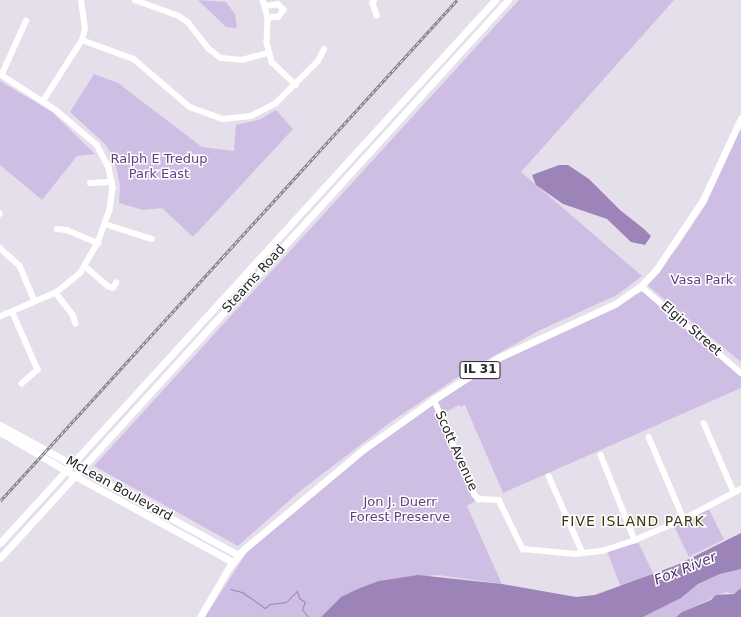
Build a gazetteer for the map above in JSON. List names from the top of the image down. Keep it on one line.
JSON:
{"streets":{"main road":["Stearns Road","IL 31","McLean Boulevard"],"street":["Elgin Street","Scott Avenue"]},"crossings":[["Stearns Road","McLean Boulevard"],["Elgin Street","IL 31"],["IL 31","Scott Avenue"],["IL 31","McLean Boulevard"]],"districts":["FIVE ISLAND PARK"],"water":["Fox River"],"parks":["Ralph E Tredup Park East","Vasa Park","Jon J. Duerr Forest Preserve"]}
